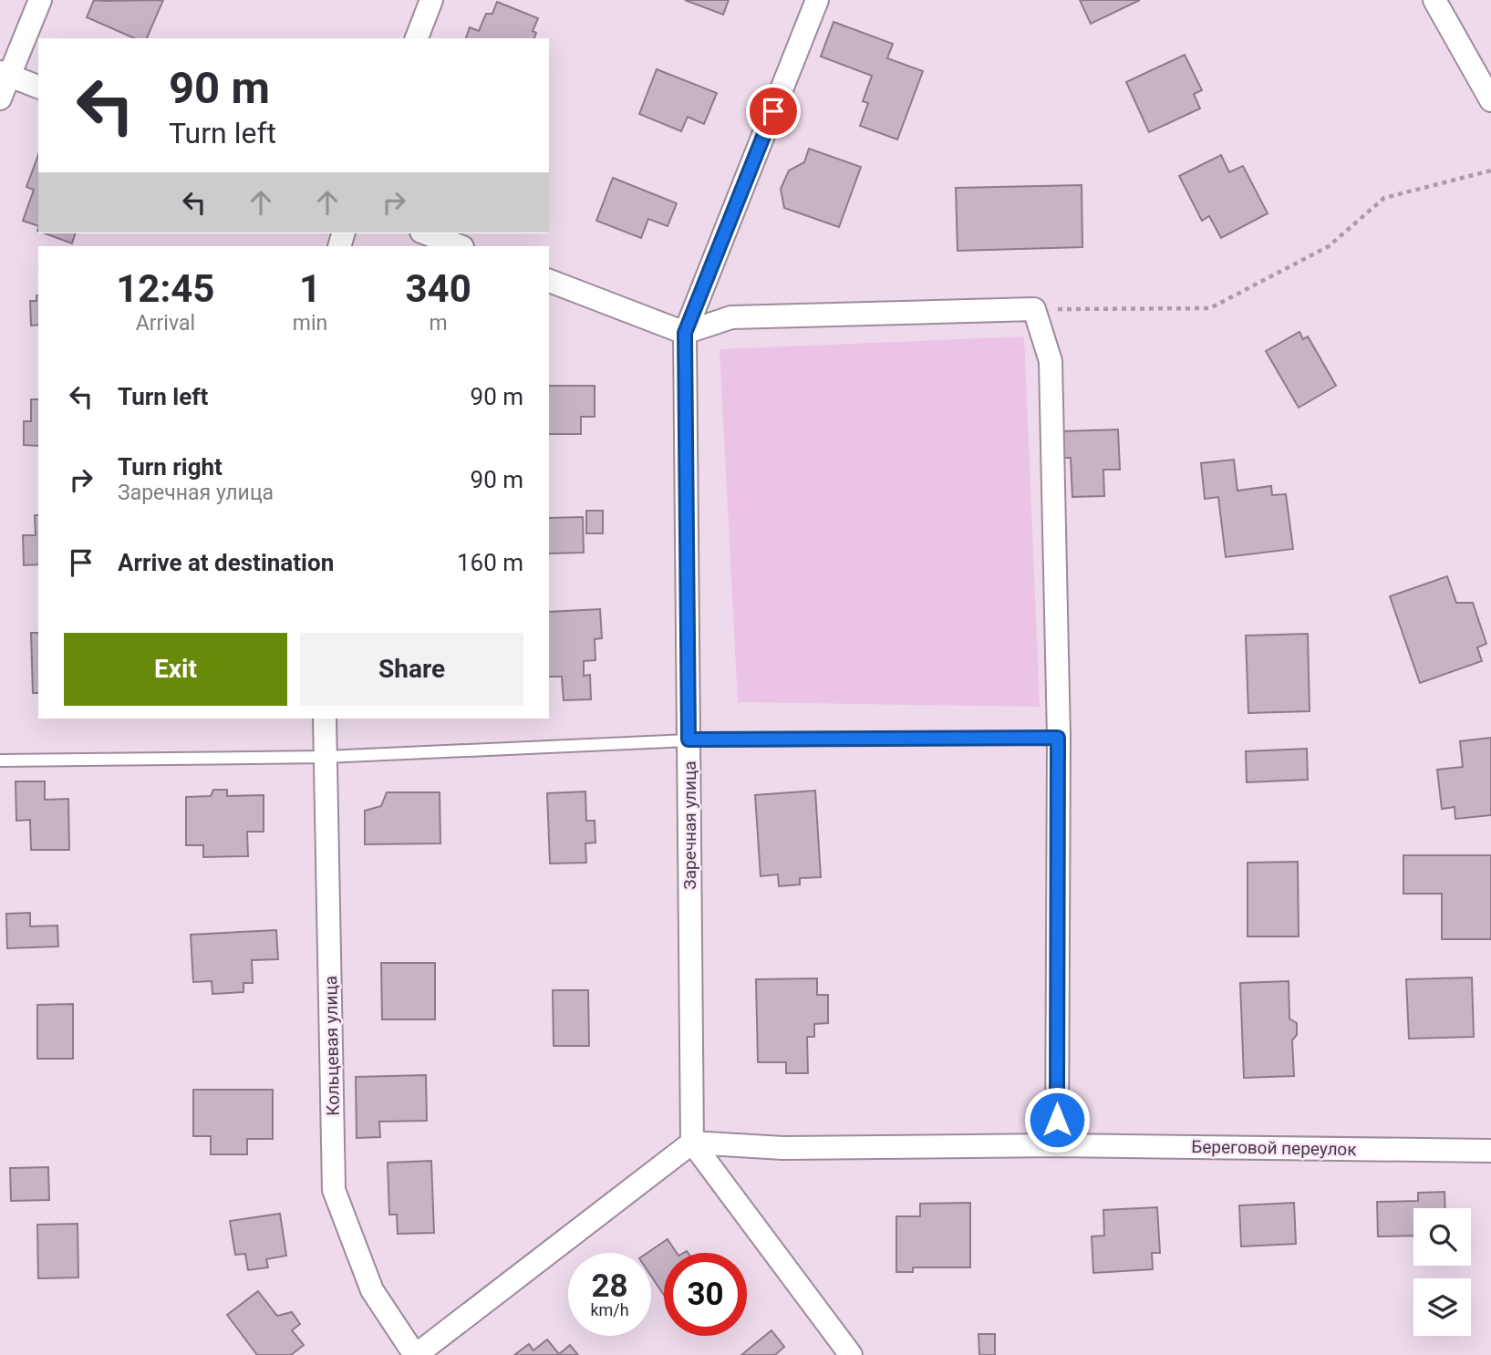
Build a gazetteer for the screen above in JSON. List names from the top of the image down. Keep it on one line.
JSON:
{"streets":{"street":["Заречная улица","Кольцевая улица","Береговой переулок"]},"crossings":[["Заречная улица","Береговой переулок"]],"page":{"turn":["90 m","Turn left"],"eta":["12:45","Arrival","1","min","340","m"],"list":[{"name":"Turn left","value":"90 m"},{"name":"Turn right","note":"Заречная улица","value":"90 m"},{"name":"Arrive at destination","value":"160 m"}],"buttons":["Exit","Share"],"speed":"28 km/h","limit":"30"}}
